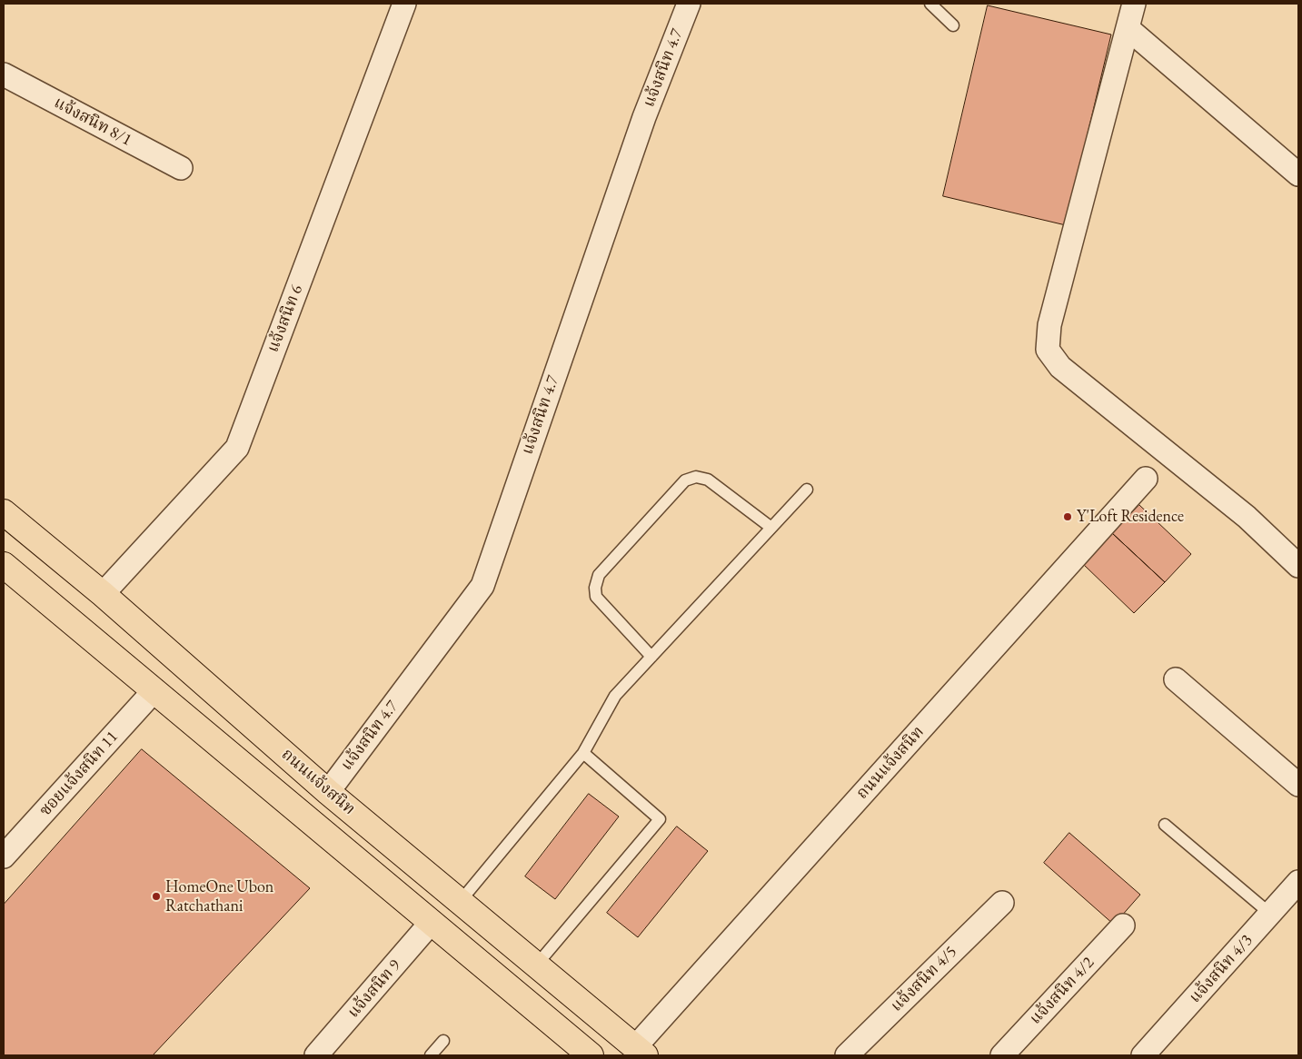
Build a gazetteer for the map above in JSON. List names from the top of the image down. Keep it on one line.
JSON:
{"streets":{"main road":["ถนนแจ้งสนิท"],"street":["แจ้งสนิท 4.7","แจ้งสนิท 8/1","แจ้งสนิท 6","ซอยแจ้งสนิท 11","แจ้งสนิท 4/3","แจ้งสนิท 4/5","แจ้งสนิท 9","แจ้งสนิท 4/2"]},"crossings":[["แจ้งสนิท 4.7","ถนนแจ้งสนิท"],["แจ้งสนิท 6","ถนนแจ้งสนิท"],["ถนนแจ้งสนิท","ซอยแจ้งสนิท 11"],["ถนนแจ้งสนิท","แจ้งสนิท 9"]],"places":["Y'Loft Residence","HomeOne Ubon Ratchathani"]}
